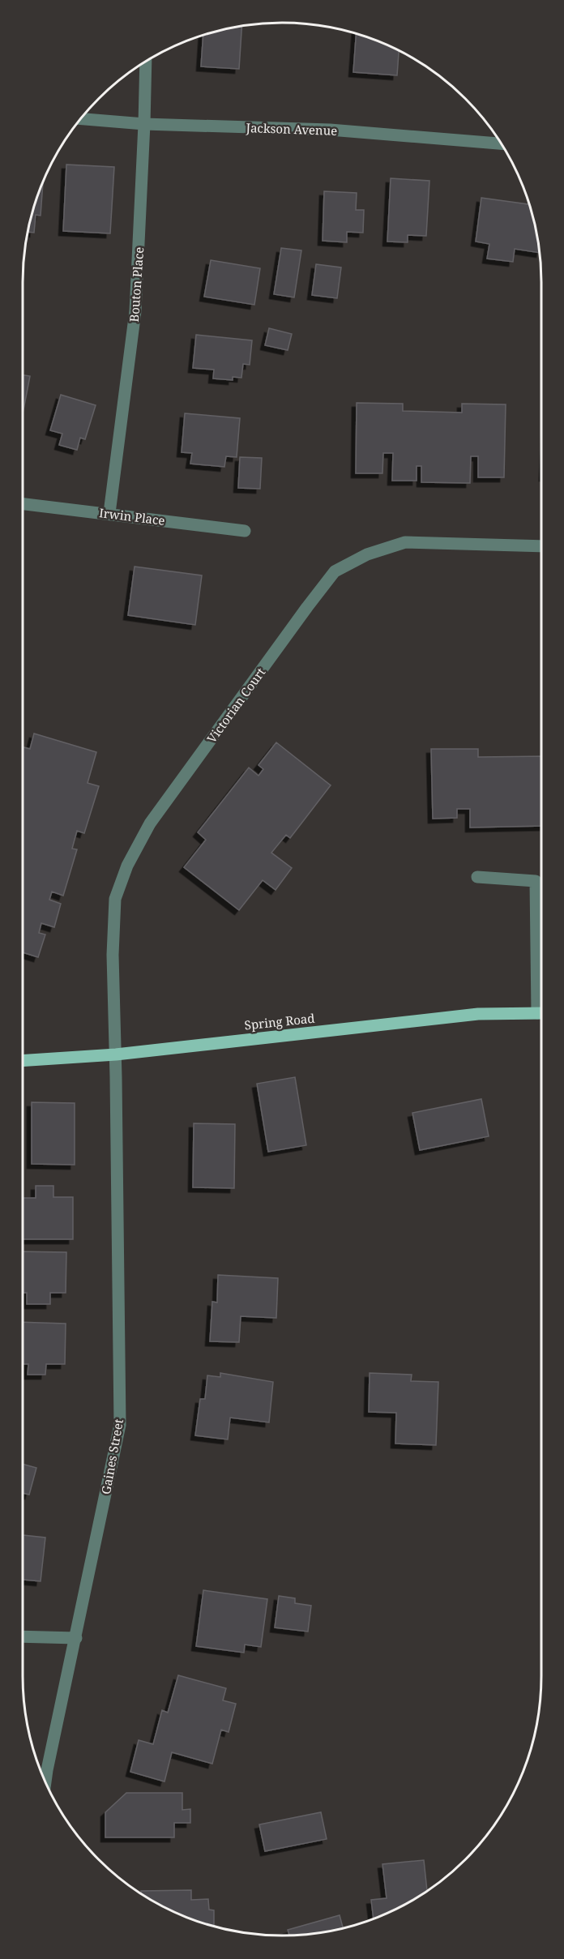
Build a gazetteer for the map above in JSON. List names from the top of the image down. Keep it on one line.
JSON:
{"streets":{"main road":["Spring Road"],"street":["Jackson Avenue","Bouton Place","Irwin Place","Victorian Court","Gaines Street"]},"crossings":[["Jackson Avenue","Bouton Place"],["Bouton Place","Irwin Place"],["Victorian Court","Spring Road"],["Victorian Court","Gaines Street"],["Spring Road","Gaines Street"]]}
